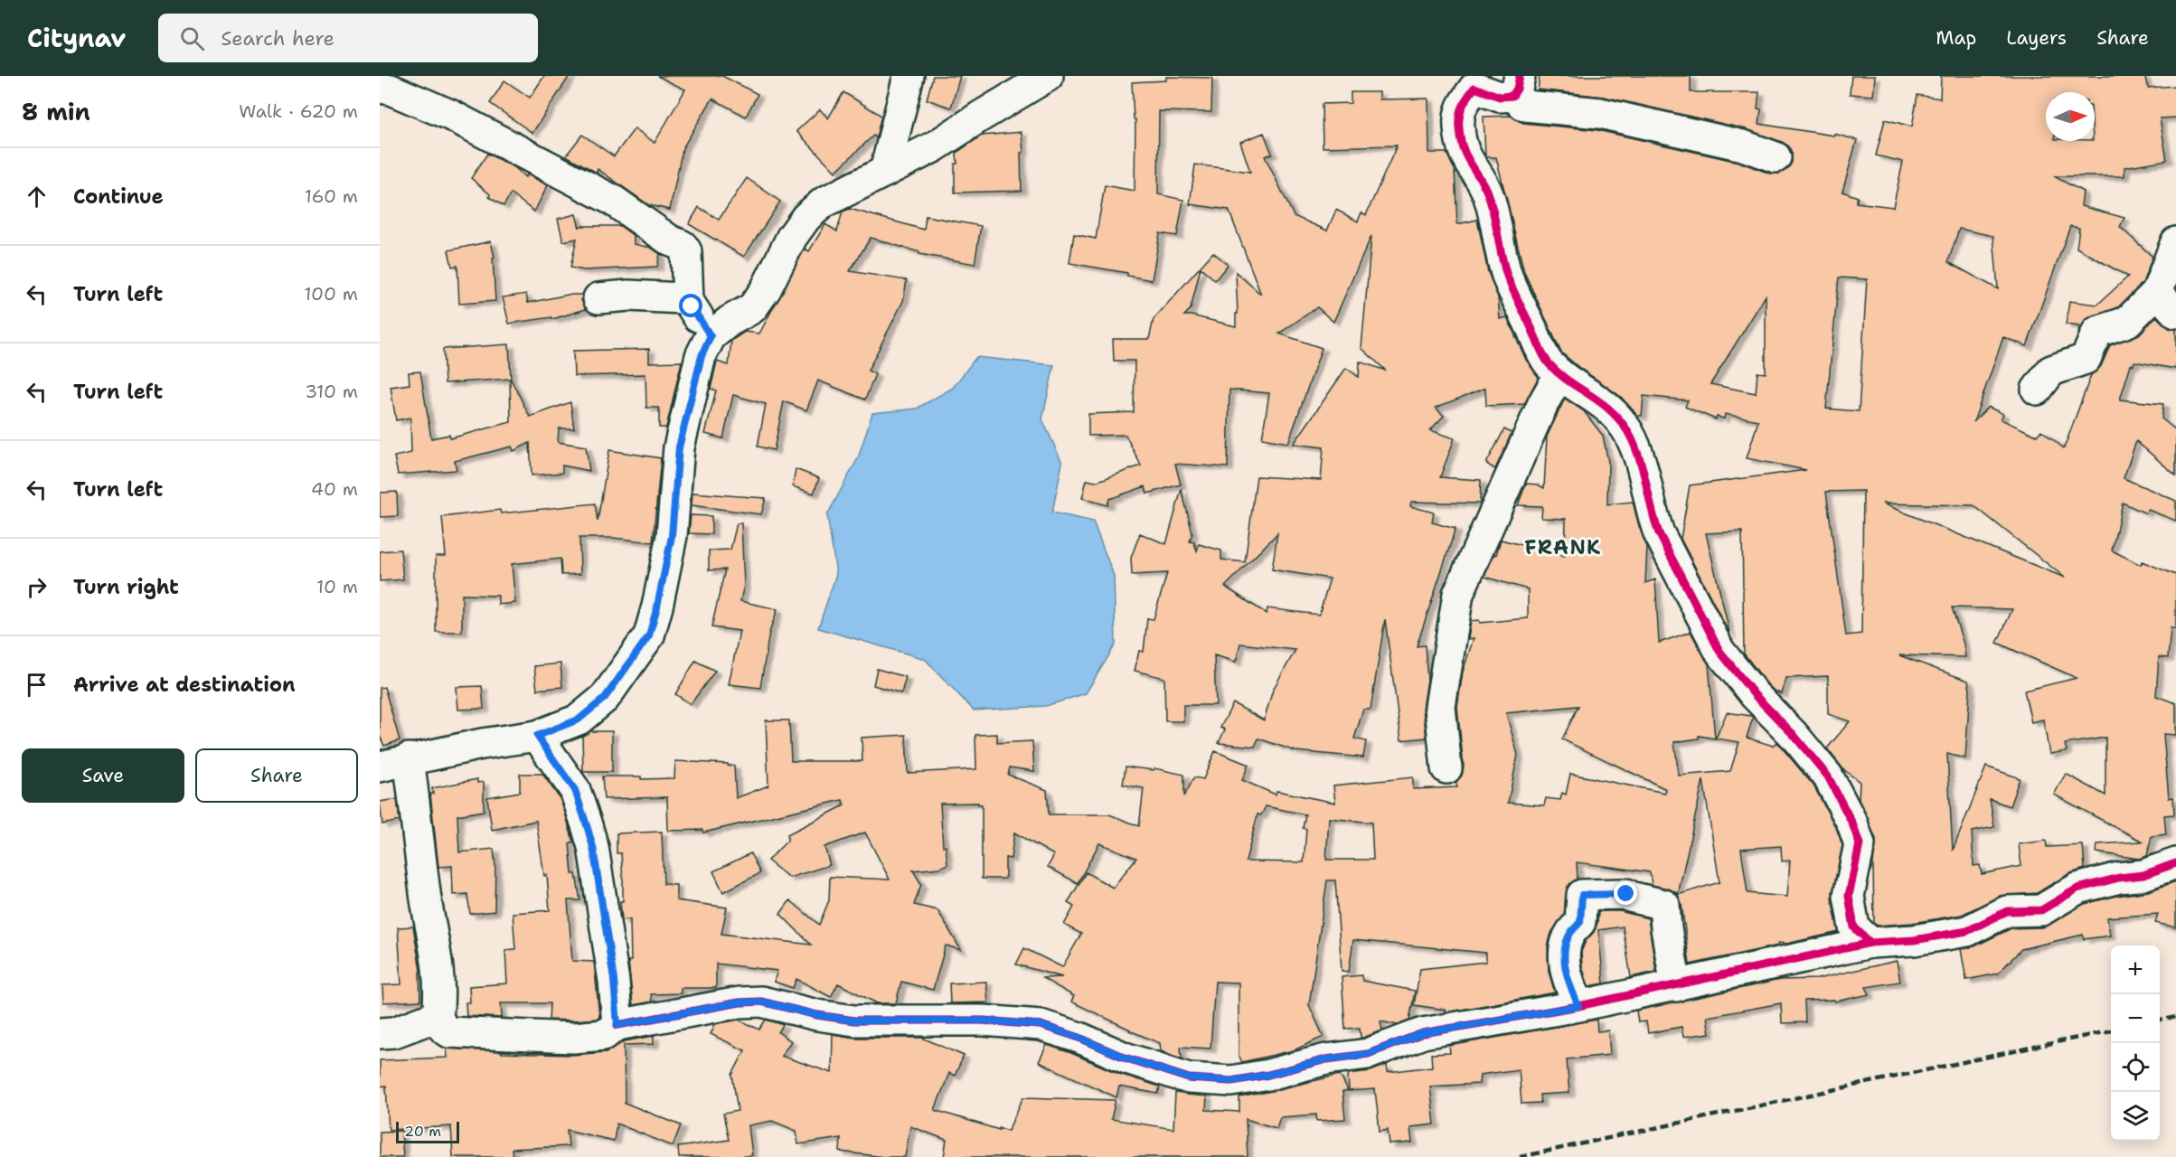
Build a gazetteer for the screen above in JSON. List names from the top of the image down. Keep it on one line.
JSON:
{"districts":["FRANK"],"scale_bar":"20 m","north":"right","page":{"header":"Citynav","search":"Search here","nav":["Map","Layers","Share"],"heading":["8 min","Walk · 620 m"],"list":[["Continue","160 m"],["Turn left","100 m"],["Turn left","310 m"],["Turn left","40 m"],["Turn right","10 m"],"Arrive at destination"],"buttons":["Save","Share"],"map_buttons":["+","−"],"scale":"20 m"}}
